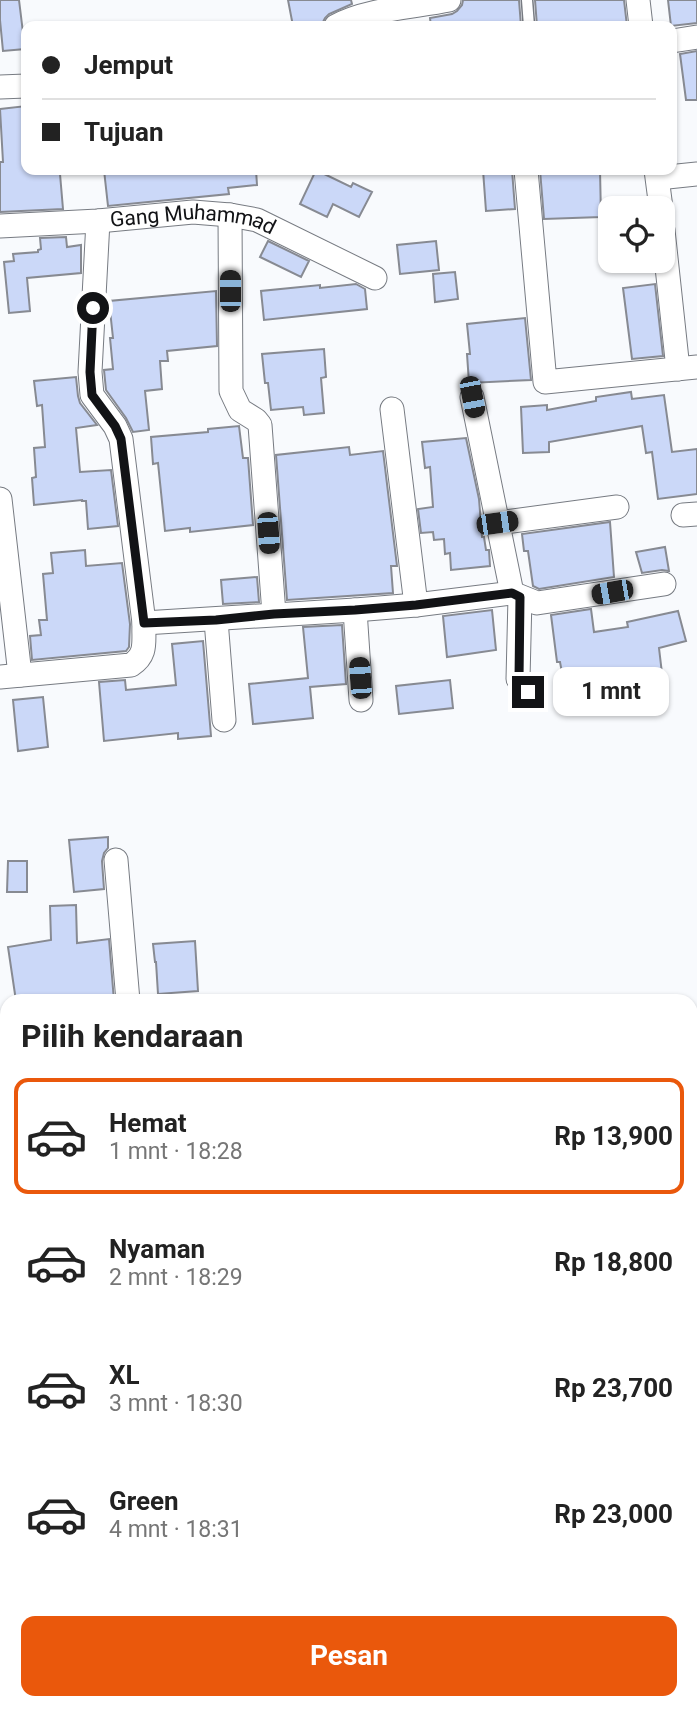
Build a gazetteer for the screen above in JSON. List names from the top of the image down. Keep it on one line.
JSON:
{"streets":{"street":["Gang Muhammad"]},"page":{"banner":["Jemput","Tujuan"],"bubble":"1 mnt","heading":"Pilih kendaraan","list":[{"name":"Hemat","note":"1 mnt · 18:28","value":"Rp 13,900"},{"name":"Nyaman","note":"2 mnt · 18:29","value":"Rp 18,800"},{"name":"XL","note":"3 mnt · 18:30","value":"Rp 23,700"},{"name":"Green","note":"4 mnt · 18:31","value":"Rp 23,000"}],"buttons":"Pesan"}}
